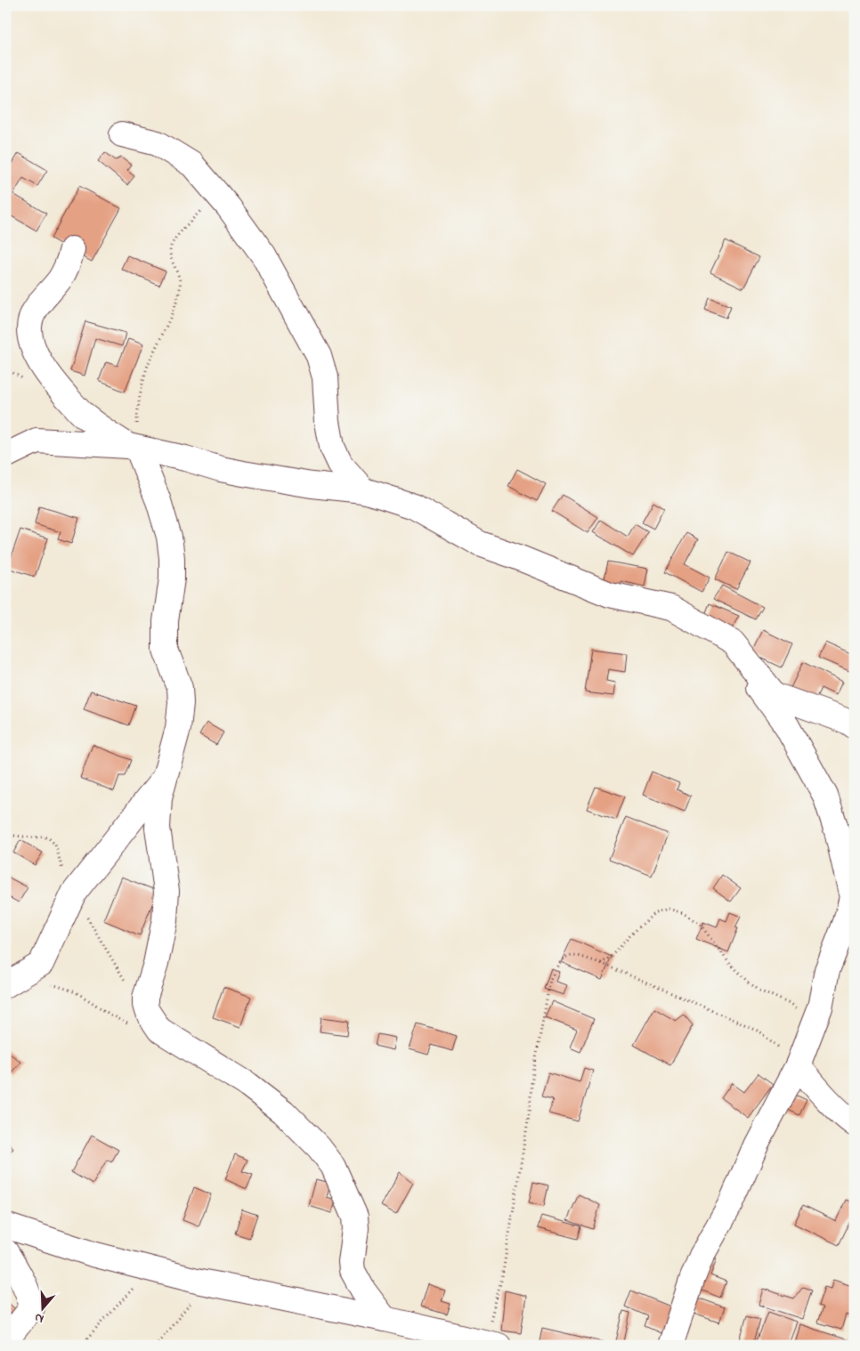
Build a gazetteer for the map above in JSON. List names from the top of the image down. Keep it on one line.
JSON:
{"north":"bottom"}
